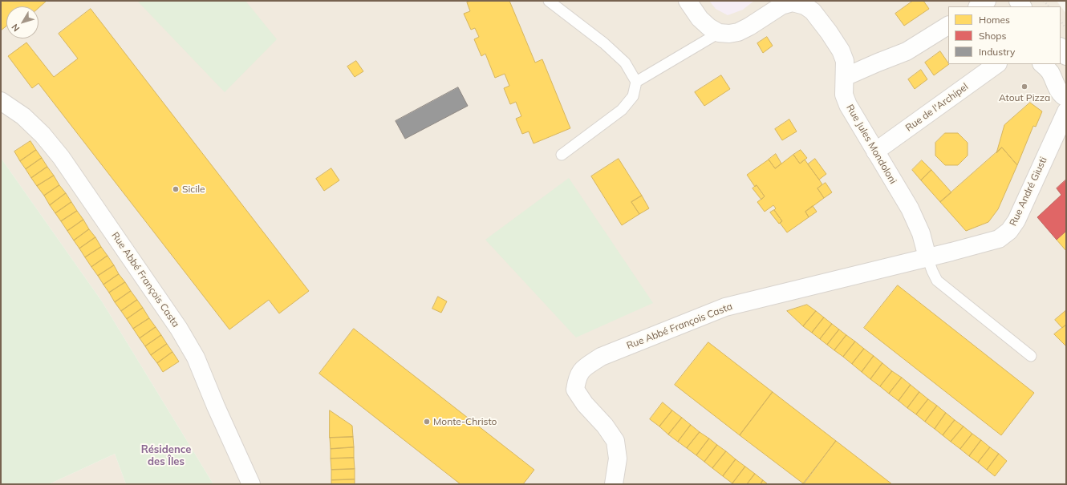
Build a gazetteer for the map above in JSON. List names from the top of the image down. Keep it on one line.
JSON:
{"streets":{"street":["Rue de l'Archipel","Rue Jules Mondoloni","Rue André Giusti","Rue Abbé François Casta"]},"crossings":[["Rue de l'Archipel","Rue Jules Mondoloni"],["Rue Jules Mondoloni","Rue André Giusti"],["Rue Jules Mondoloni","Rue Abbé François Casta"],["Rue André Giusti","Rue Abbé François Casta"]],"districts":["Résidence des Îles"],"places":["Atout Pizza","Sicile","Monte-Christo"],"legend":["Homes","Shops","Industry"],"north":"bottom left"}
